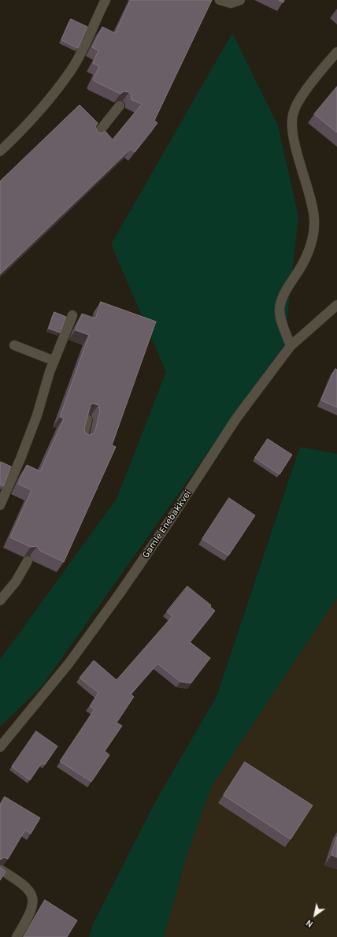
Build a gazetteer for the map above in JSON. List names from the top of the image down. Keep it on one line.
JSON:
{"streets":{"street":["Gamle Enebakkvei"]},"north":"bottom left"}
